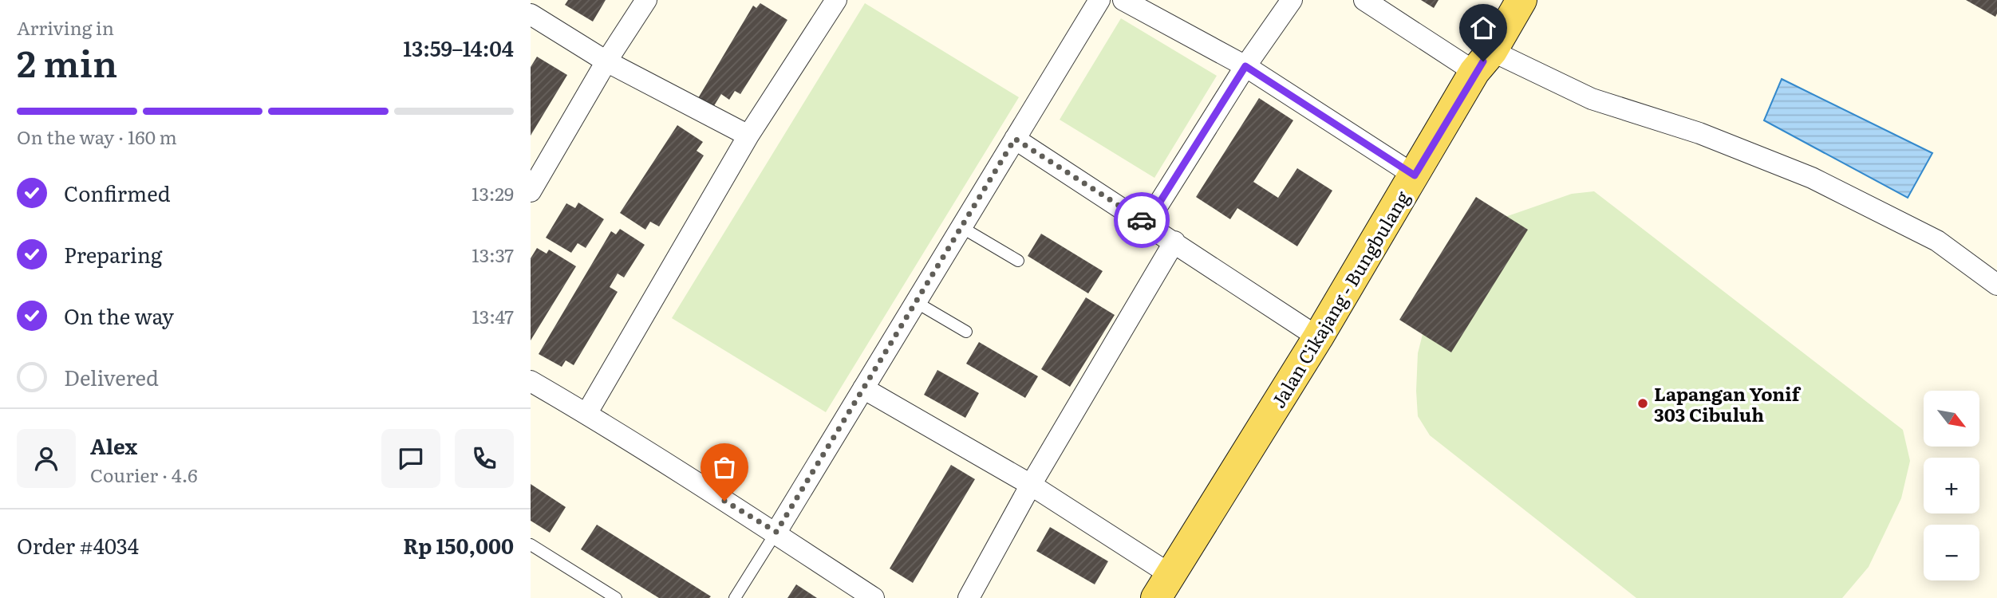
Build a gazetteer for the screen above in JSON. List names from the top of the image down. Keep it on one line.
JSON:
{"streets":{"main road":["Jalan Cikajang - Bungbulang"]},"places":["Lapangan Yonif 303 Cibuluh"],"north":"bottom right","page":{"heading":["2 min","Arriving in","13:59–14:04"],"panel":["Alex","Courier · 4.6","Order #4034","Rp 150,000"],"bar":"On the way · 160 m","list":[["Confirmed","13:29"],["Preparing","13:37"],["On the way","13:47"],"Delivered"],"map_buttons":["+","−"]}}
